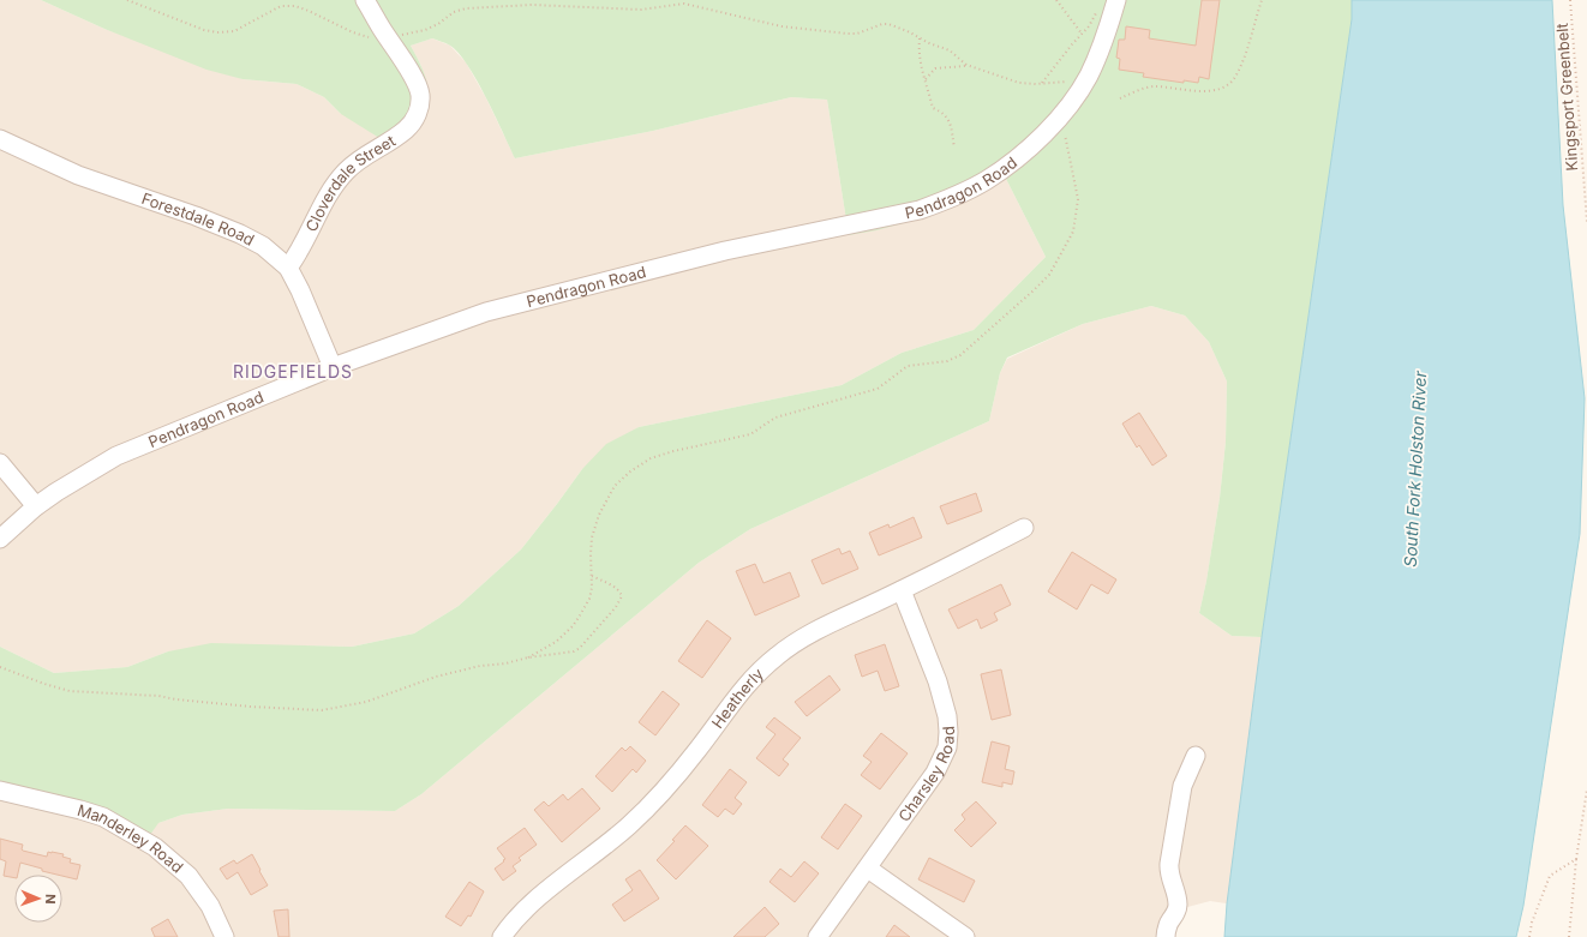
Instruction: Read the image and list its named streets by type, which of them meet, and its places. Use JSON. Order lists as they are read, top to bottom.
{
  "streets": {
    "street": [
      "Pendragon Road",
      "Cloverdale Street",
      "Forestdale Road",
      "Heatherly",
      "Charsley Road",
      "Manderley Road"
    ],
    "path": ["Kingsport Greenbelt"]
  },
  "crossings": [
    ["Pendragon Road", "Forestdale Road"],
    ["Cloverdale Street", "Forestdale Road"],
    ["Heatherly", "Charsley Road"]
  ],
  "districts": ["RIDGEFIELDS"],
  "water": ["South Fork Holston River"],
  "north": "right"
}
